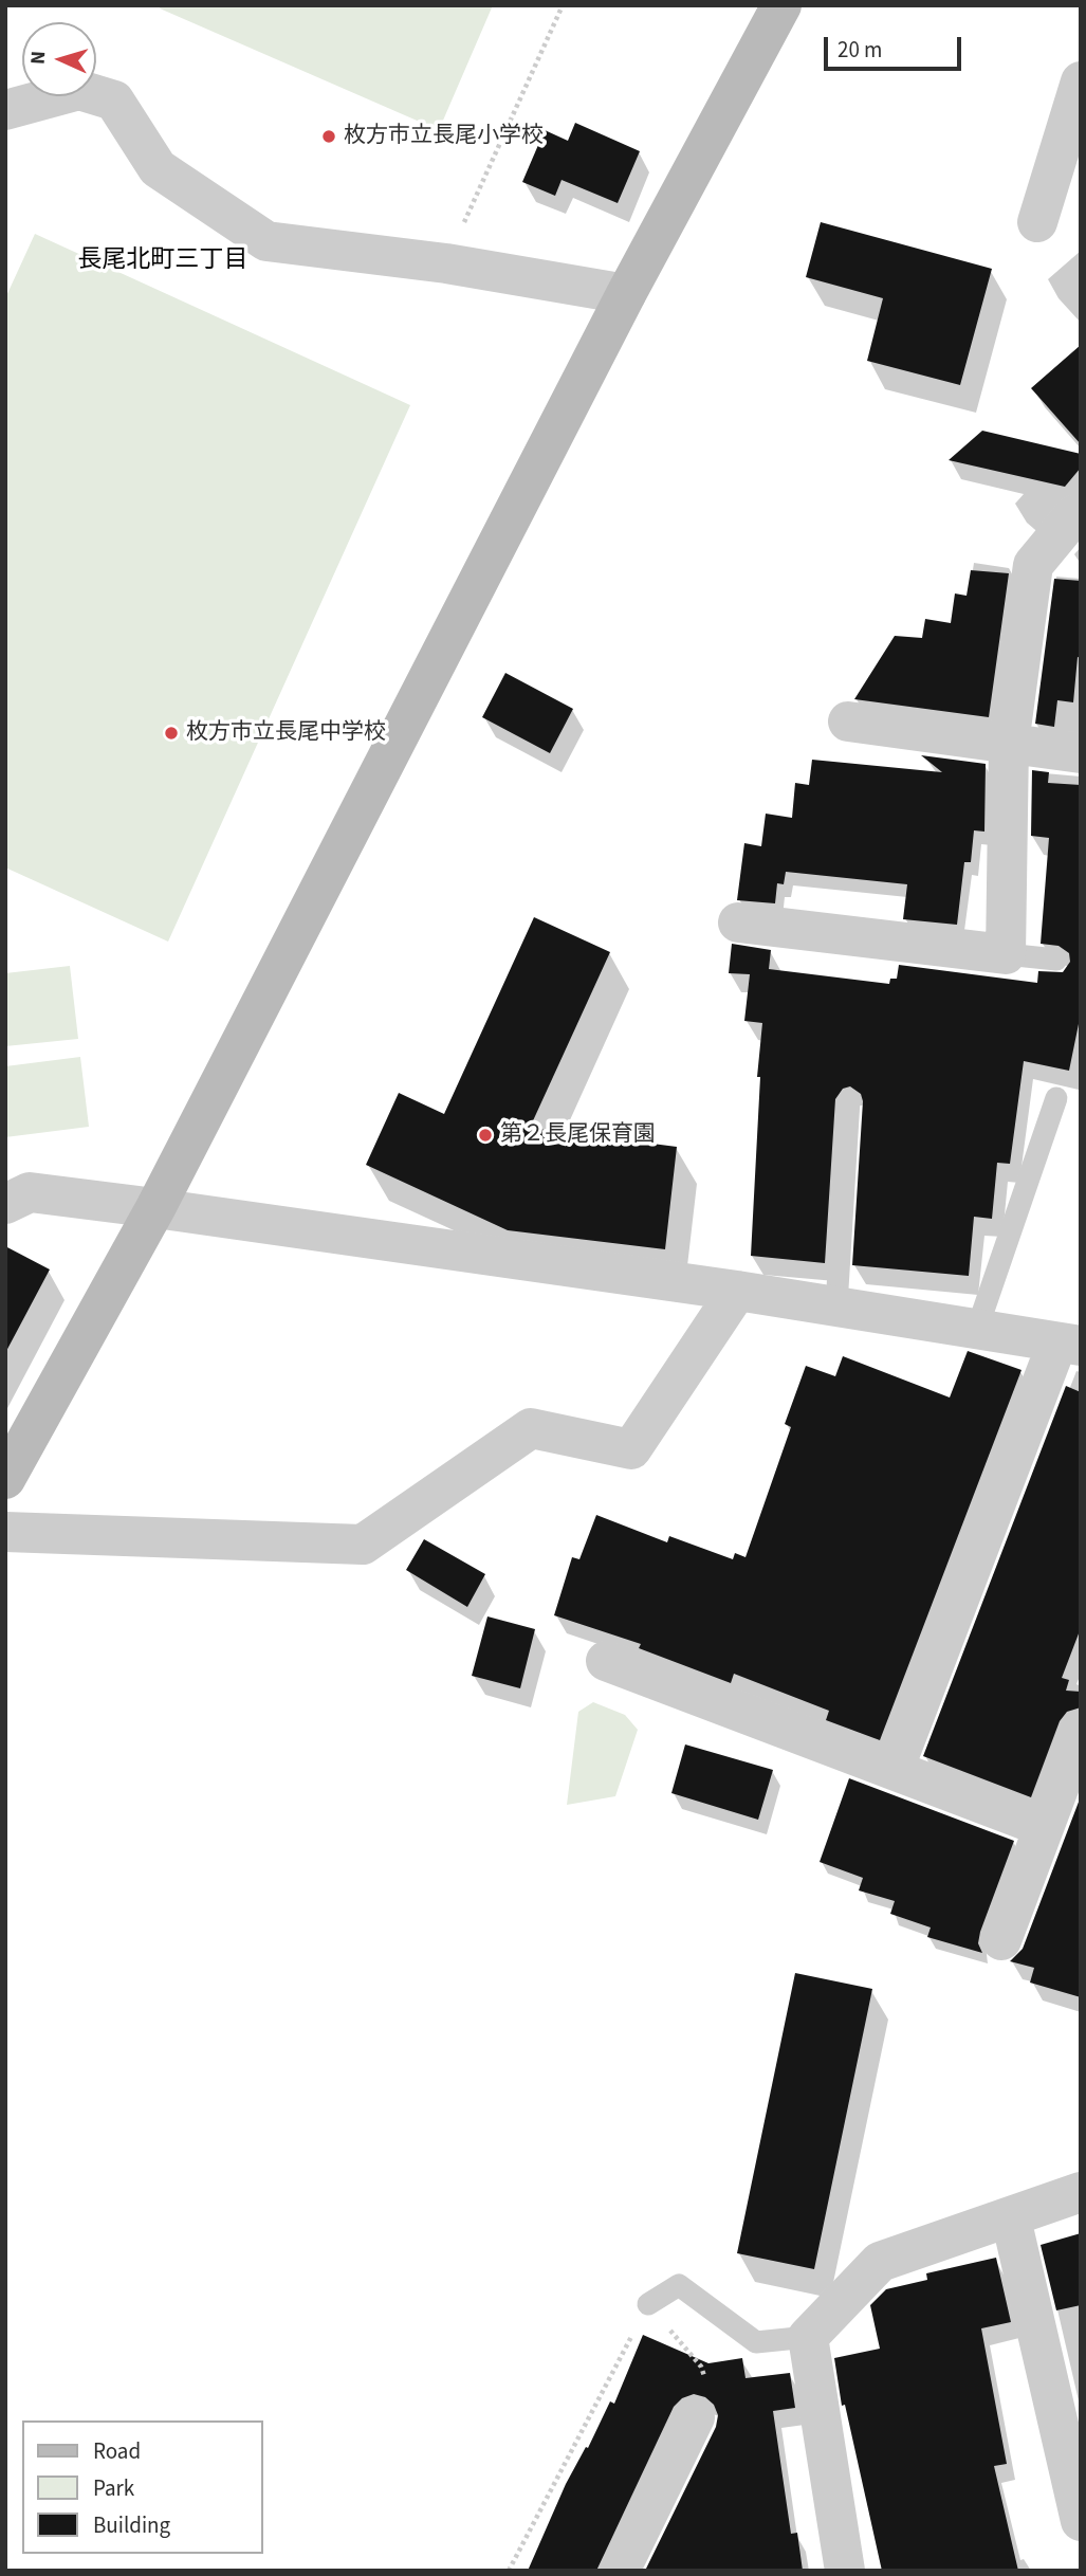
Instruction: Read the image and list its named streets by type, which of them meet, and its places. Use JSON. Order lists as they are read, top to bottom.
{
  "districts": ["長尾北町三丁目"],
  "places": ["枚方市立長尾小学校", "枚方市立長尾中学校", "第２長尾保育園"],
  "legend": ["Road", "Park", "Building"],
  "scale_bar": "20 m",
  "north": "left"
}
